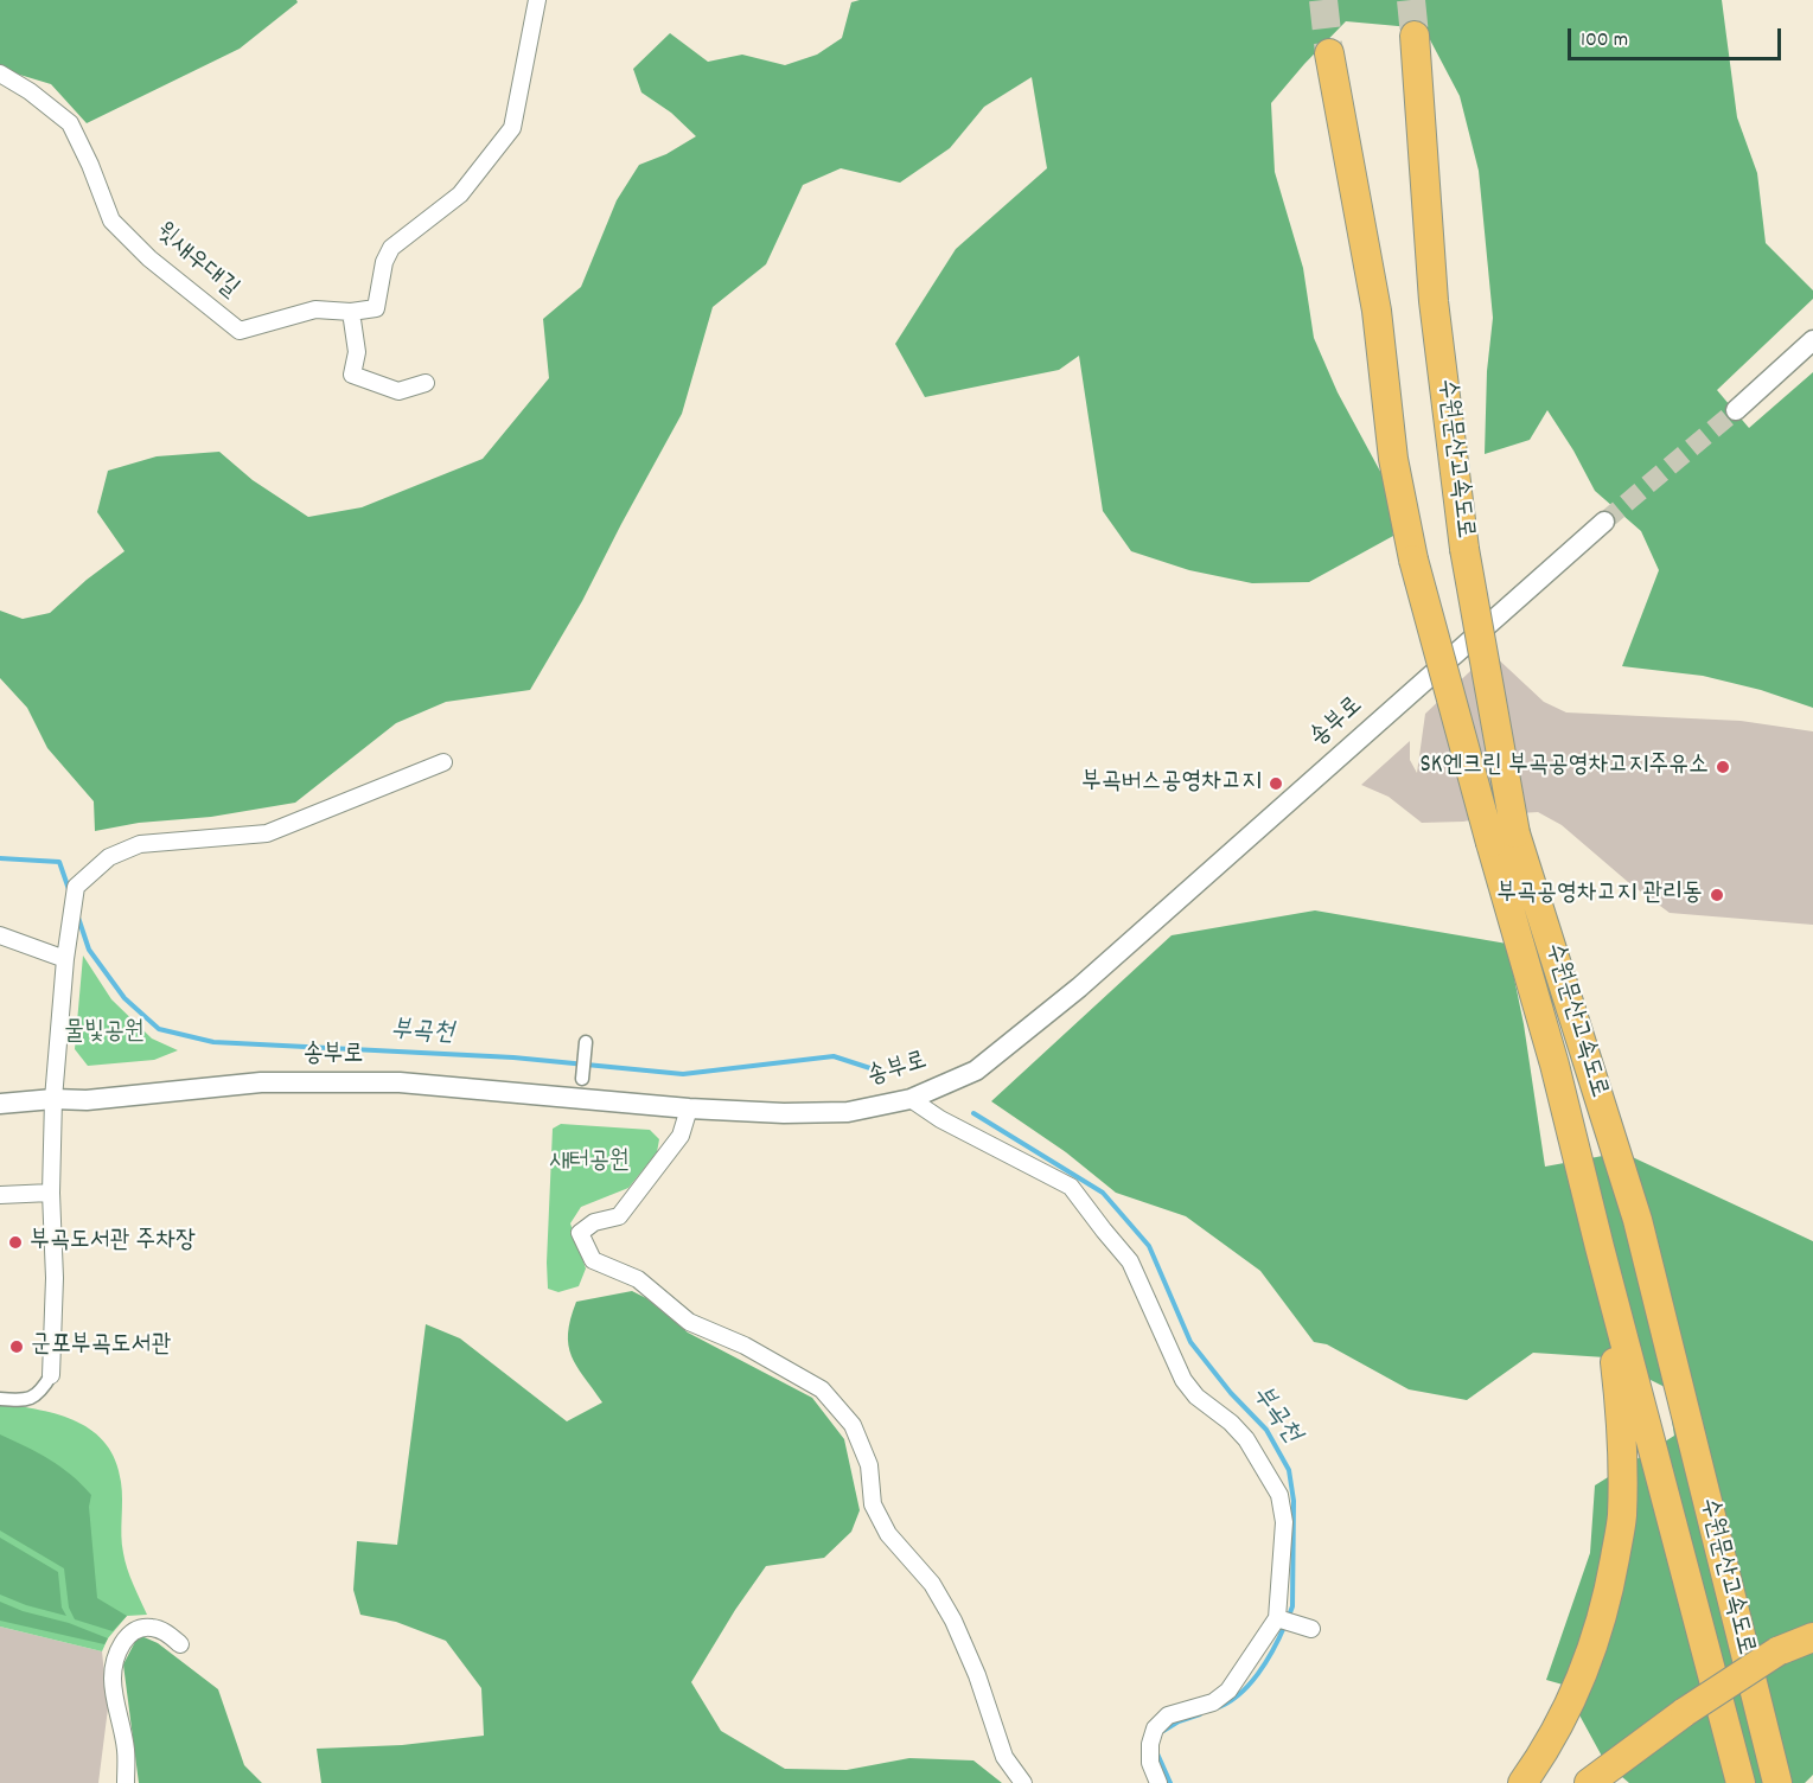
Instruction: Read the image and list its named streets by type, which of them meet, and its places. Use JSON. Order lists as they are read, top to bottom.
{
  "streets": {
    "highway": ["수원문산고속도로"],
    "street": ["윗새우대길", "송부로"]
  },
  "water": ["부곡천"],
  "parks": ["물빛공원", "새터공원"],
  "places": [
    "SK엔크린 부곡공영차고지주유소",
    "부곡버스공영차고지",
    "부곡공영차고지 관리동",
    "부곡도서관 주차장",
    "군포부곡도서관"
  ],
  "scale_bar": "100 m"
}
